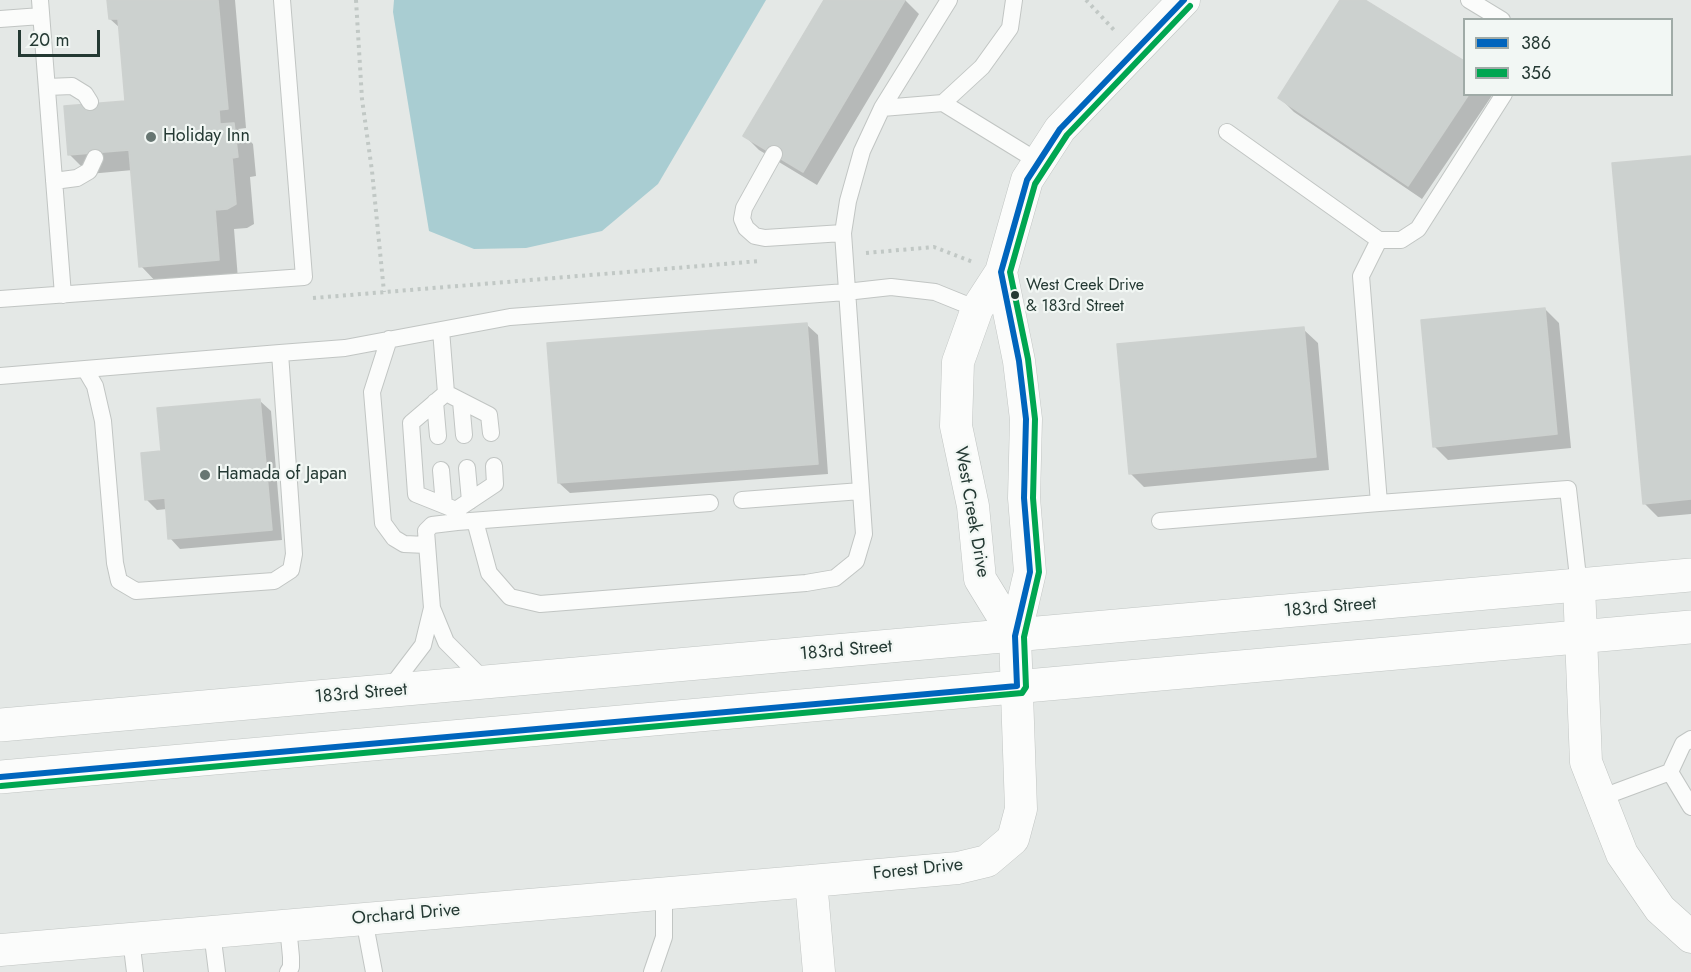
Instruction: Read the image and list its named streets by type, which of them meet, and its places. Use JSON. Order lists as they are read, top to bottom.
{
  "streets": {
    "street": [
      "West Creek Drive",
      "183rd Street",
      "Forest Drive",
      "Orchard Drive"
    ]
  },
  "crossings": [
    ["West Creek Drive", "183rd Street"],
    ["West Creek Drive", "Forest Drive"],
    ["183rd Street", "Forest Drive"],
    ["Forest Drive", "Orchard Drive"]
  ],
  "places": ["Holiday Inn", "West Creek Drive & 183rd Street", "Hamada of Japan"],
  "lines": ["transit line 386", "transit line 356"],
  "legend": ["386", "356"],
  "scale_bar": "20 m"
}
